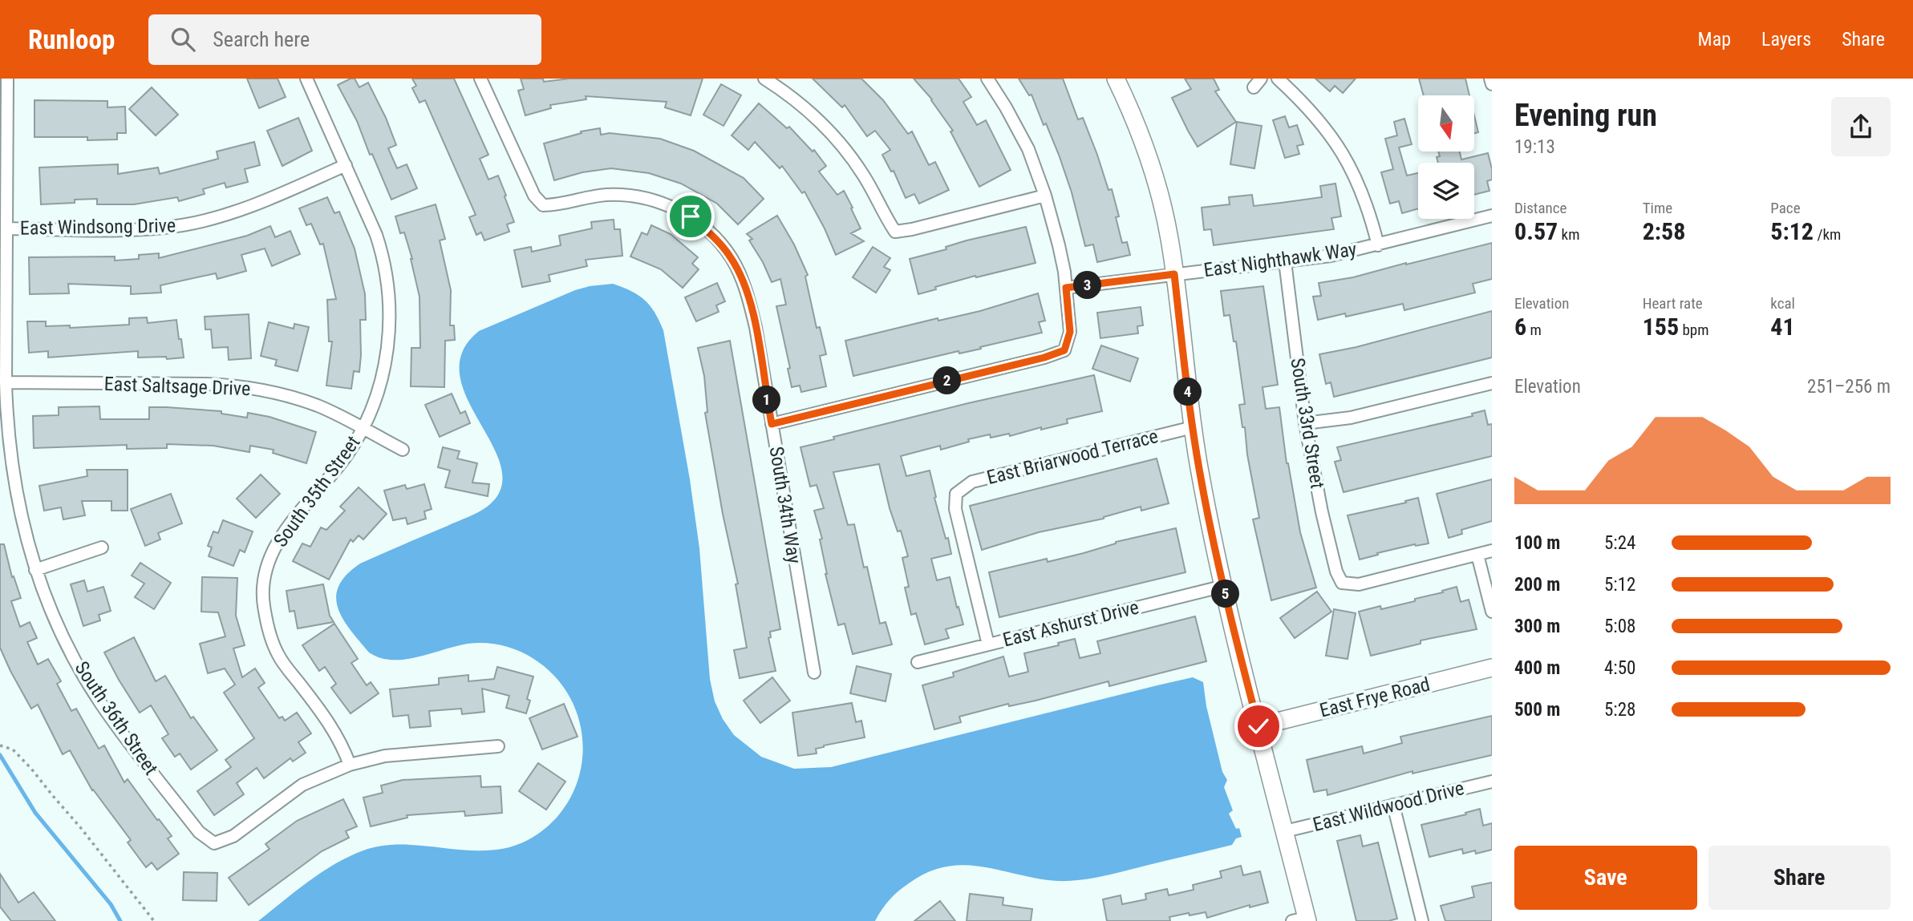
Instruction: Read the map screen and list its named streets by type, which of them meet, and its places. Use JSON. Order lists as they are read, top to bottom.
{
  "streets": {
    "street": [
      "East Windsong Drive",
      "East Nighthawk Way",
      "East Saltsage Drive",
      "South 33rd Street",
      "East Briarwood Terrace",
      "South 35th Street",
      "South 34th Way",
      "East Ashurst Drive",
      "East Frye Road",
      "South 36th Street",
      "East Wildwood Drive"
    ]
  },
  "crossings": [
    ["East Windsong Drive", "South 35th Street"],
    ["East Windsong Drive", "South 36th Street"],
    ["East Nighthawk Way", "South 33rd Street"],
    ["East Saltsage Drive", "South 35th Street"],
    ["East Saltsage Drive", "South 36th Street"],
    ["East Briarwood Terrace", "East Ashurst Drive"],
    ["South 35th Street", "South 36th Street"]
  ],
  "north": "bottom",
  "page": {
    "header": "Runloop",
    "search": "Search here",
    "nav": ["Map", "Layers", "Share"],
    "heading": ["Evening run", "19:13"],
    "stats": [
      ["Distance", "0.57 km"],
      ["Time", "2:58"],
      ["Pace", "5:12 /km"],
      ["Elevation", "6 m"],
      ["Heart rate", "155 bpm"],
      ["kcal", "41"]
    ],
    "pins": [
      "3",
      "2",
      "4",
      "1",
      "5"
    ],
    "chart": ["Elevation", "251–256 m"],
    "list": [
      {
        "name": "100 m",
        "note": "5:24"
      },
      {
        "name": "200 m",
        "note": "5:12"
      },
      {
        "name": "300 m",
        "note": "5:08"
      },
      {
        "name": "400 m",
        "note": "4:50"
      },
      {
        "name": "500 m",
        "note": "5:28"
      }
    ],
    "buttons": ["Save", "Share"]
  }
}
